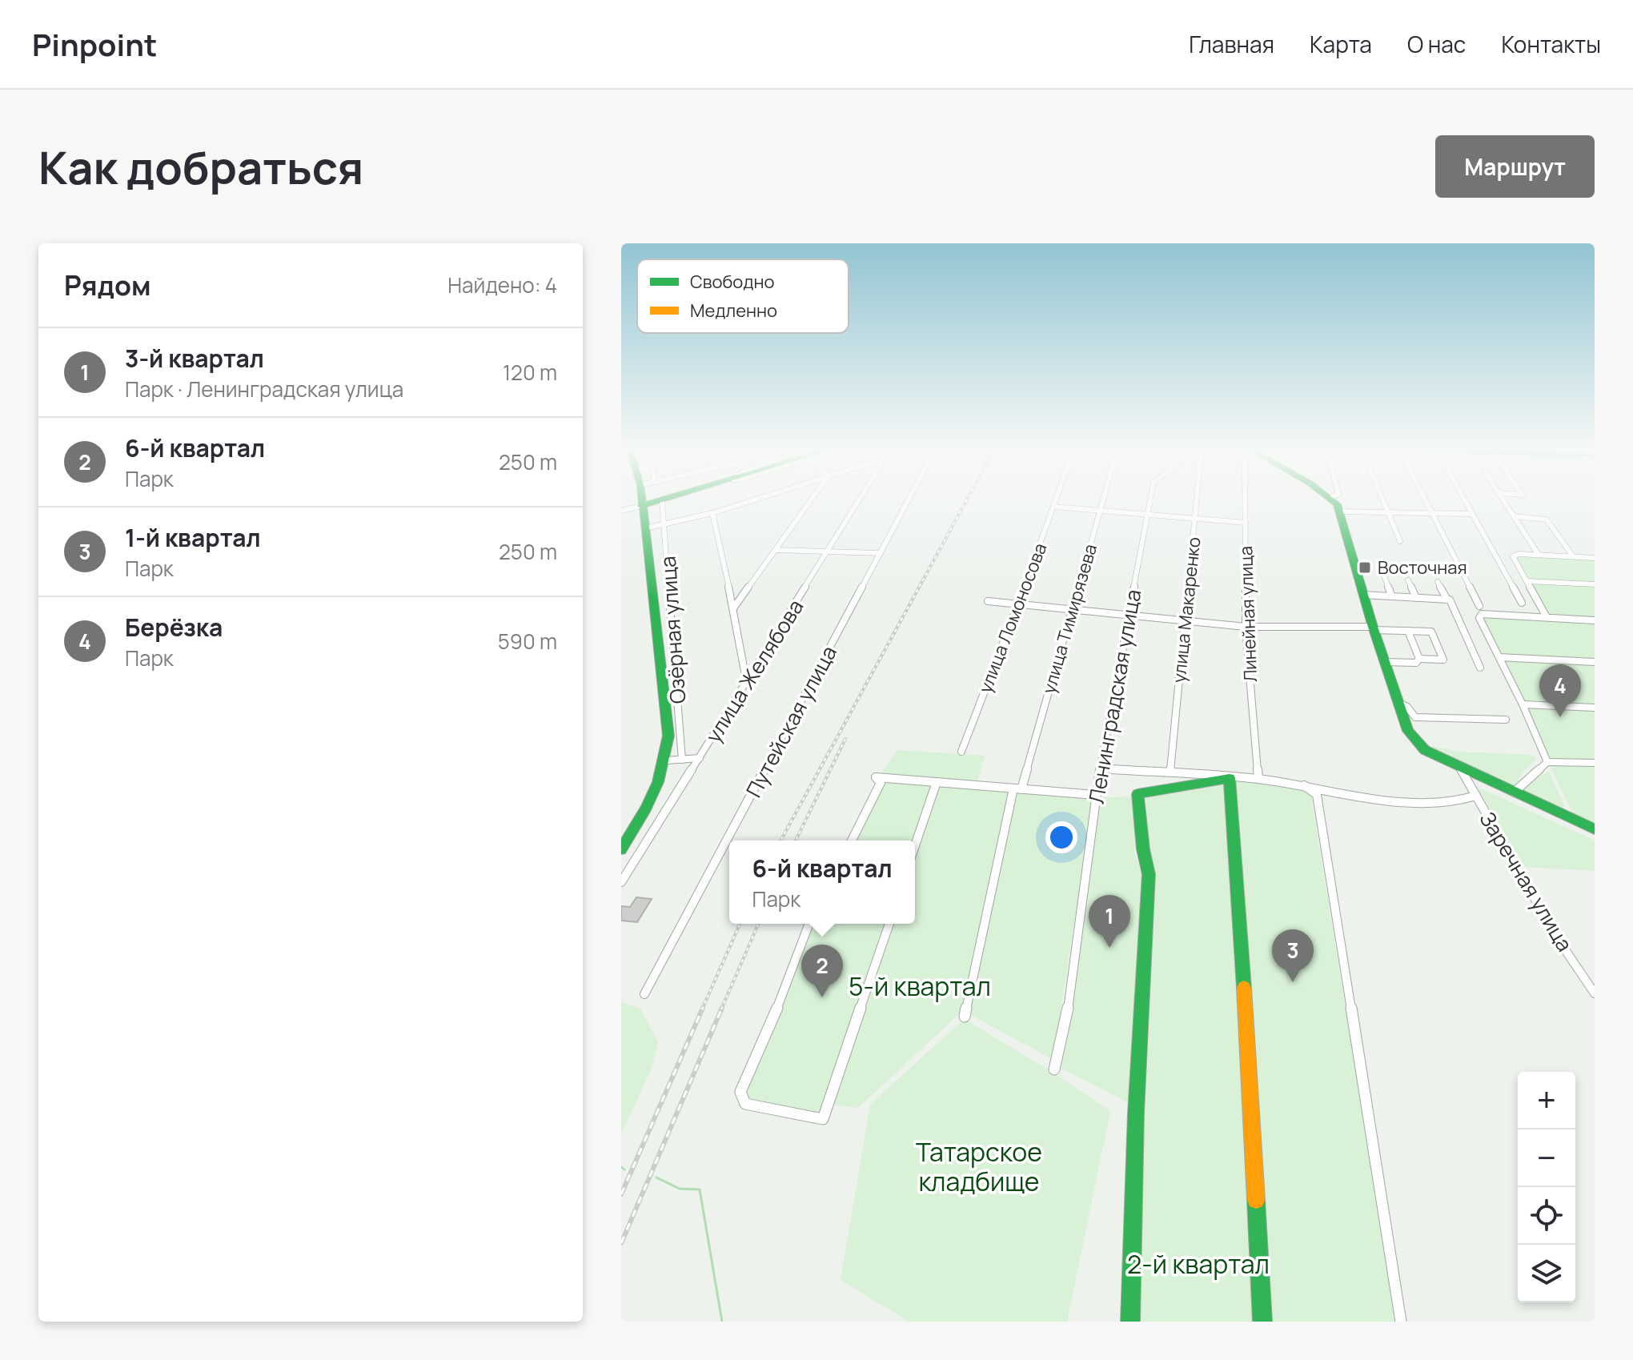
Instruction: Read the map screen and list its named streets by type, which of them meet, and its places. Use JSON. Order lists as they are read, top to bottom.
{
  "streets": {
    "street": [
      "улица Макаренко",
      "Линейная улица",
      "улица Ломоносова",
      "улица Тимирязева",
      "Озёрная улица",
      "улица Желябова",
      "Ленинградская улица",
      "Путейская улица",
      "Заречная улица"
    ]
  },
  "parks": ["5-й квартал", "Татарское кладбище", "2-й квартал"],
  "places": {
    "transit": ["Восточная"]
  },
  "legend": ["Свободно", "Медленно"],
  "page": {
    "header": "Pinpoint",
    "nav": [
      "Главная",
      "Карта",
      "О нас",
      "Контакты"
    ],
    "buttons": "Маршрут",
    "title": "Как добраться",
    "heading": ["Рядом", "Найдено: 4"],
    "list": [
      {
        "mark": "1",
        "name": "3-й квартал",
        "note": "Парк · Ленинградская улица",
        "value": "120 m"
      },
      {
        "mark": "2",
        "name": "6-й квартал",
        "note": "Парк",
        "value": "250 m"
      },
      {
        "mark": "3",
        "name": "1-й квартал",
        "note": "Парк",
        "value": "250 m"
      },
      {
        "mark": "4",
        "name": "Берёзка",
        "note": "Парк",
        "value": "590 m"
      }
    ],
    "pins": [
      "4",
      "1",
      "3",
      "2"
    ],
    "popup": ["6-й квартал", "Парк"],
    "map_buttons": ["+", "−"]
  }
}
